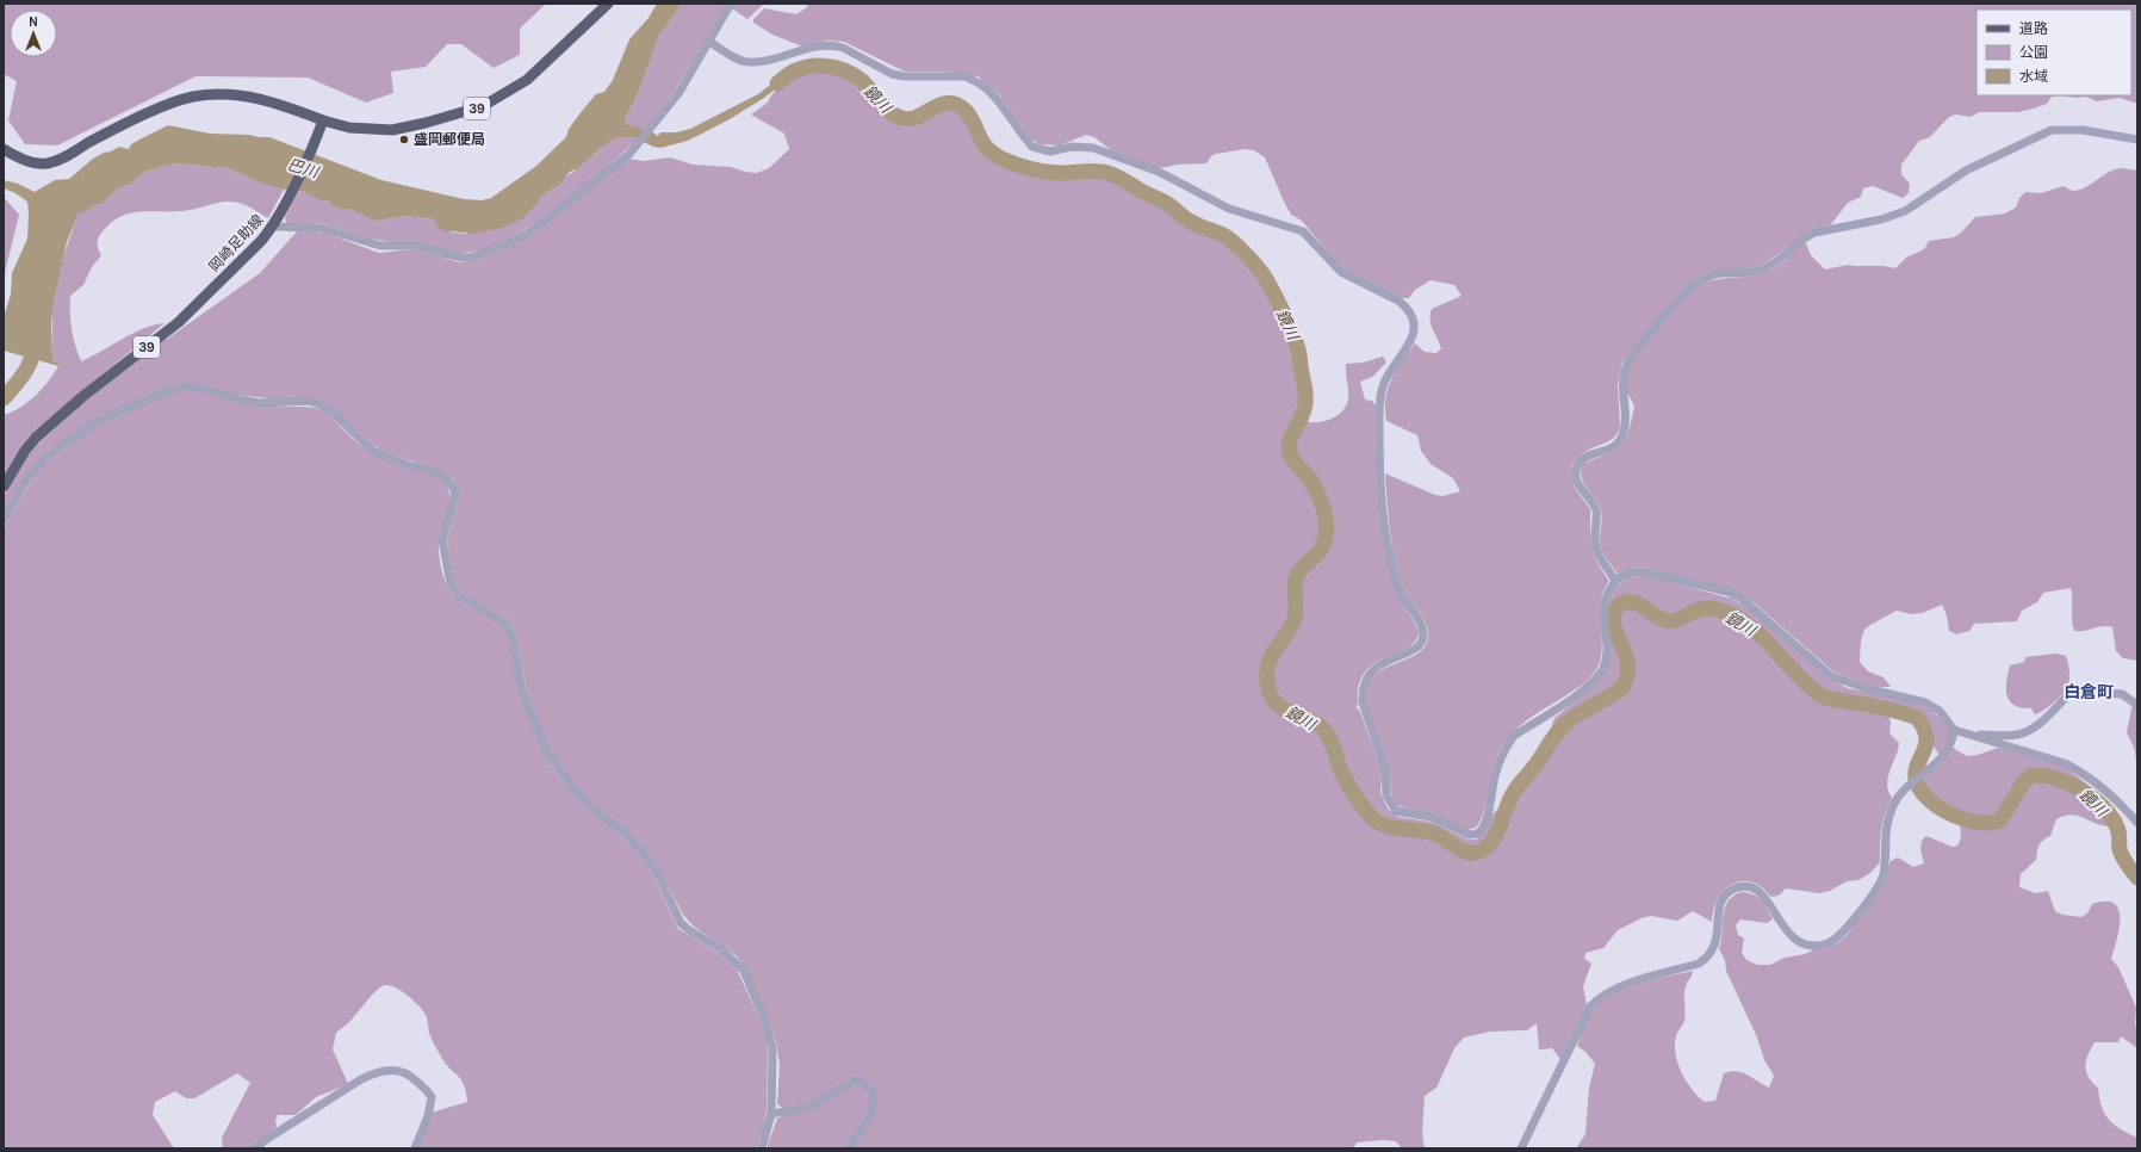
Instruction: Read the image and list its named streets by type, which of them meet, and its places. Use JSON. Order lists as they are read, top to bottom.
{
  "streets": {
    "main road": ["39", "岡崎足助線"]
  },
  "crossings": [
    ["39", "岡崎足助線"]
  ],
  "districts": ["白倉町"],
  "water": ["鏡川", "巴川"],
  "places": ["盛岡郵便局"],
  "legend": ["道路", "公園", "水域"],
  "north": "top"
}
